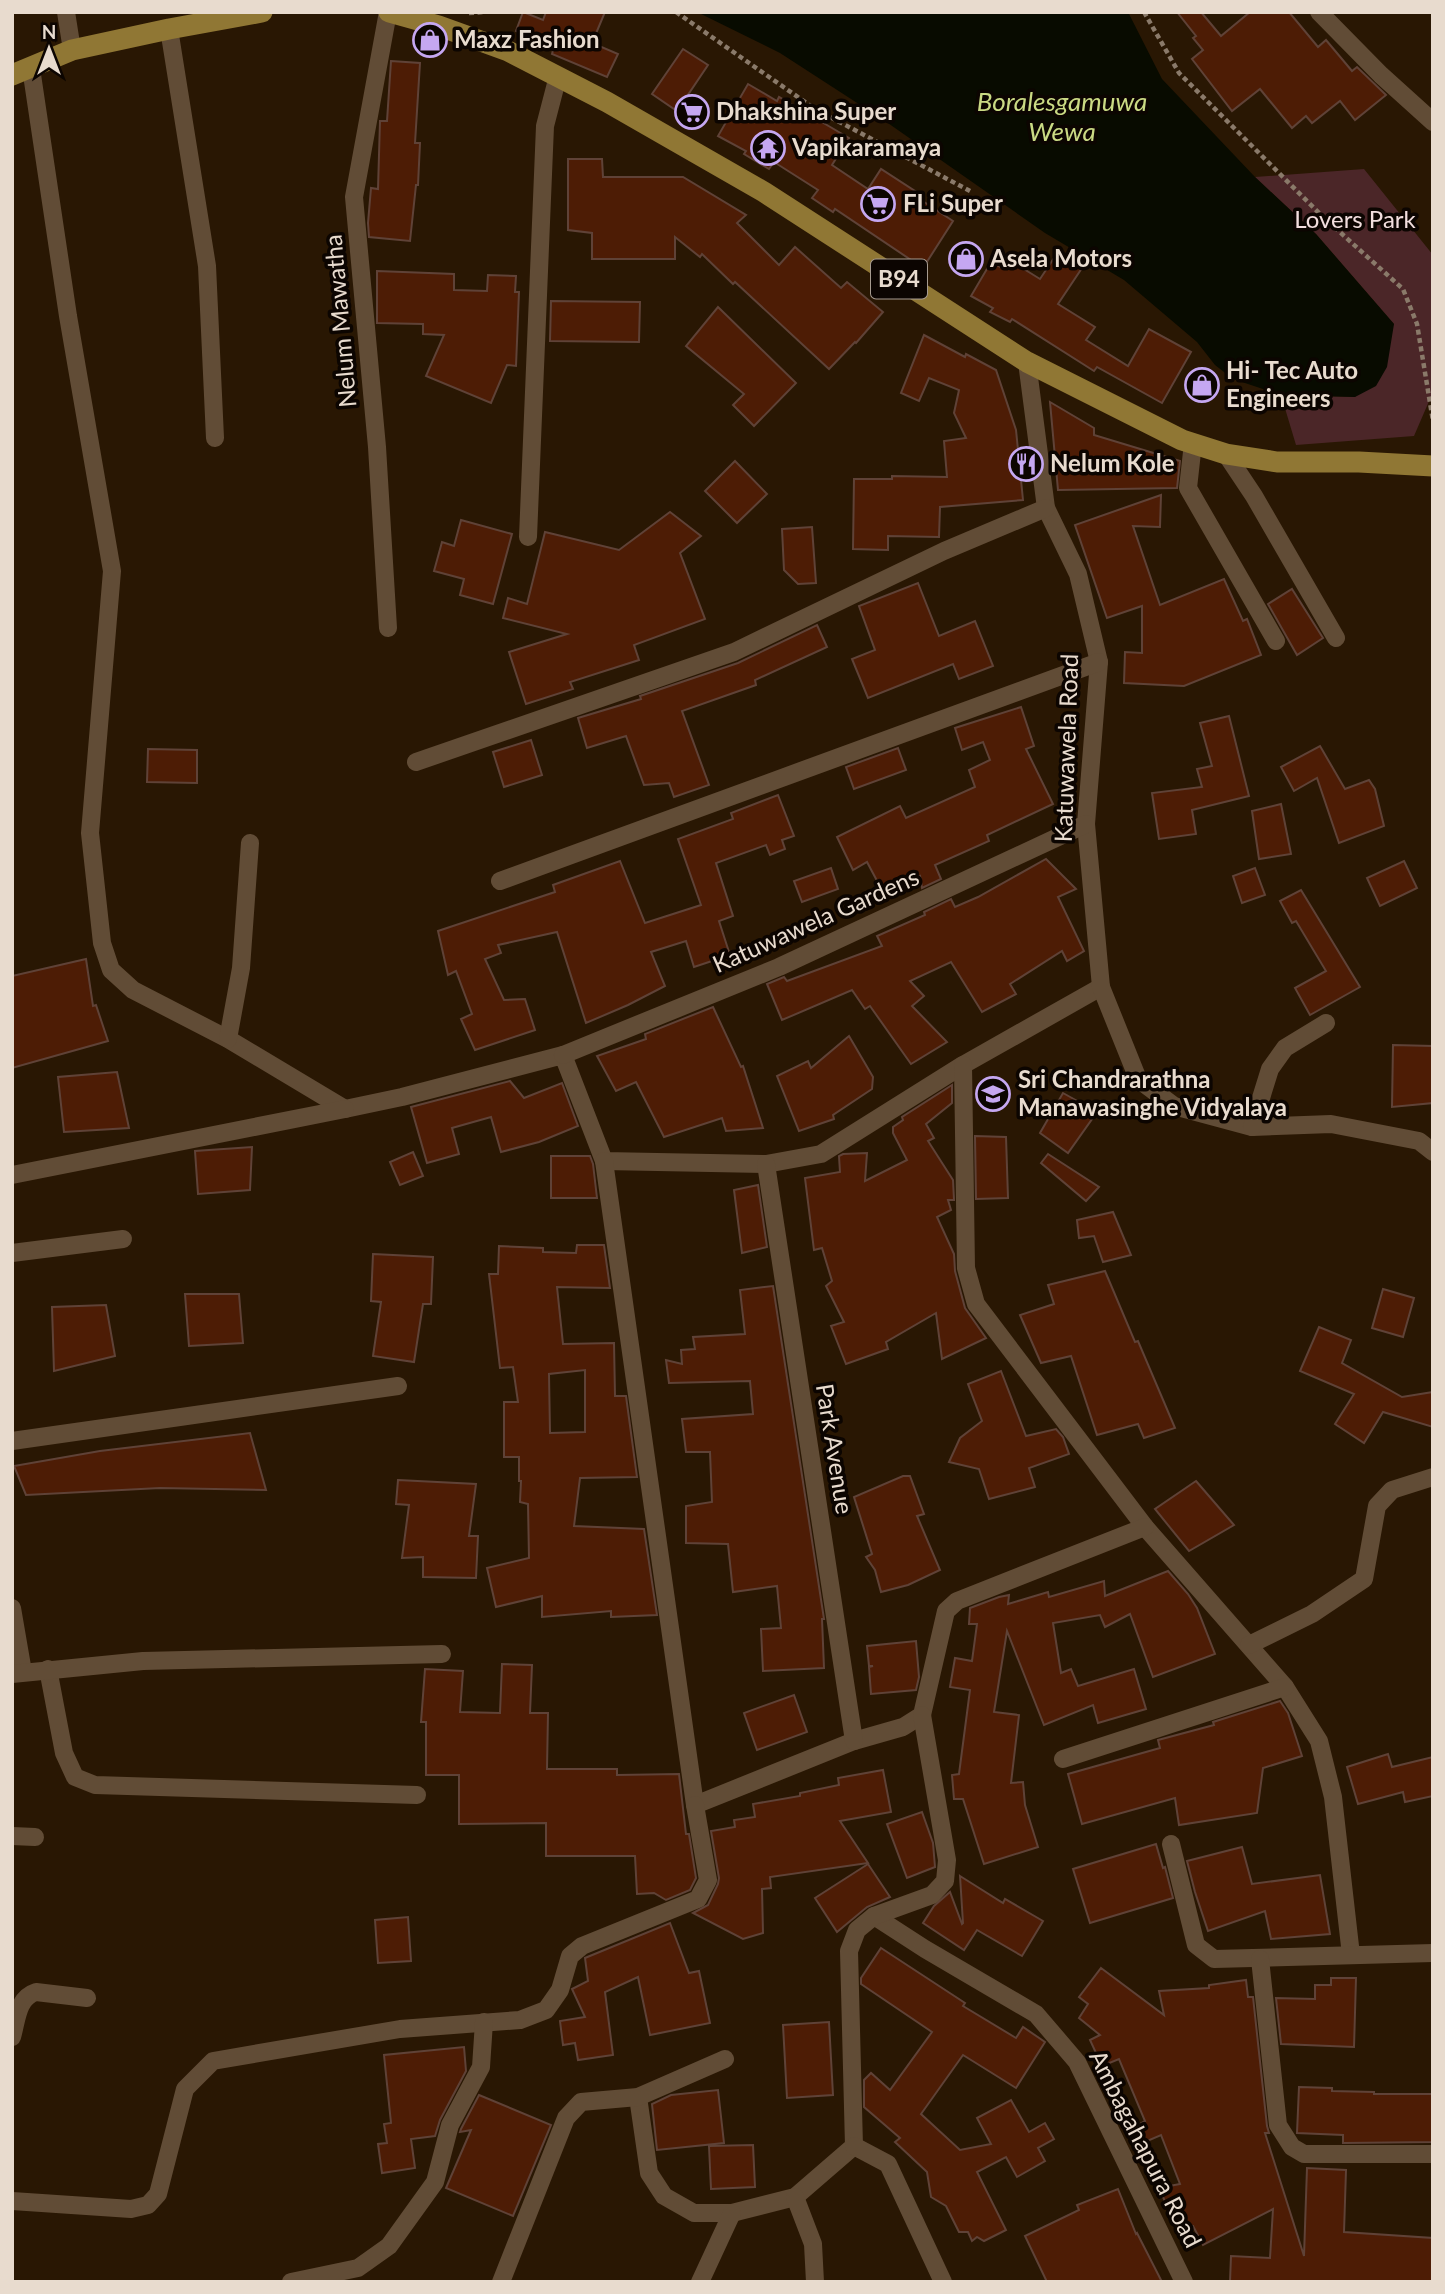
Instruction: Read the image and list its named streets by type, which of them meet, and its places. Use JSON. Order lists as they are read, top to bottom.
{
  "streets": {
    "main road": ["B94"],
    "street": [
      "Nelum Mawatha",
      "Katuwawela Road",
      "Katuwawela Gardens",
      "Park Avenue",
      "Ambagahapura Road"
    ]
  },
  "crossings": [
    ["B94", "Nelum Mawatha"],
    ["B94", "Katuwawela Road"],
    ["Katuwawela Road", "Katuwawela Gardens"]
  ],
  "water": ["Boralesgamuwa Wewa"],
  "parks": ["Lovers Park"],
  "places": {
    "shop": ["Maxz Fashion", "Asela Motors", "Hi- Tec Auto Engineers"],
    "supermarket": ["Dhakshina Super", "FLi Super"],
    "temple": ["Vapikaramaya"],
    "restaurant": ["Nelum Kole"],
    "school or university": ["Sri Chandrarathna Manawasinghe Vidyalaya"]
  },
  "north": "top"
}
